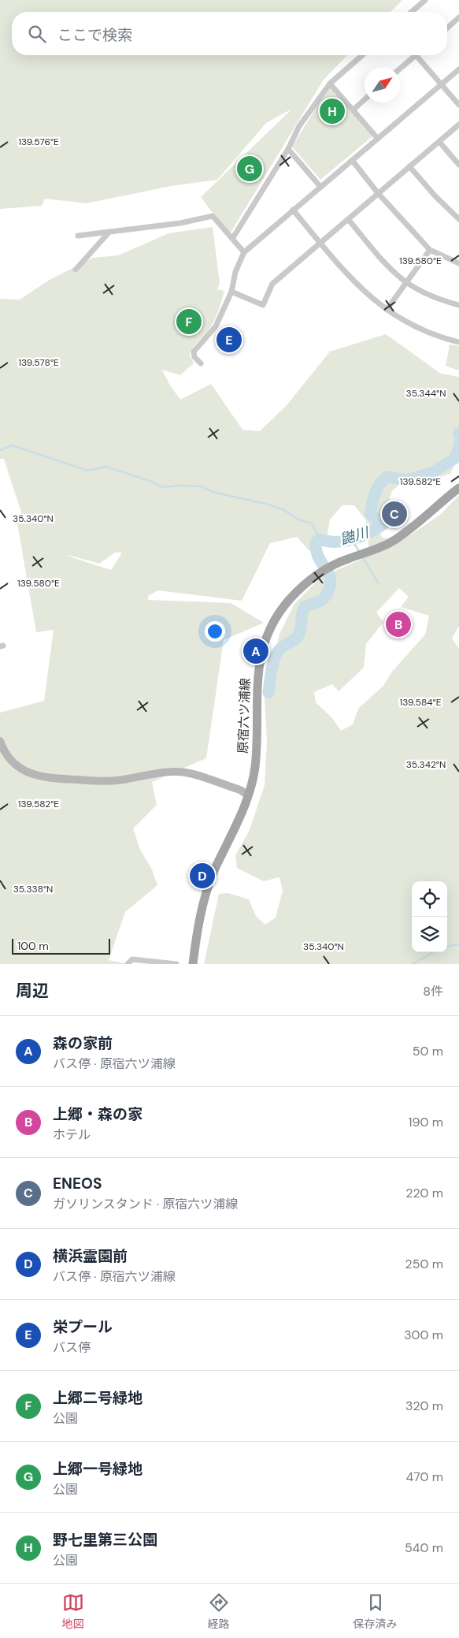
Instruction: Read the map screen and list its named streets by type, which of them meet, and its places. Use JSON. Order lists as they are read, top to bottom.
{
  "streets": {
    "main road": ["原宿六ツ浦線"]
  },
  "water": ["鼬川"],
  "scale_bar": "100 m",
  "north": "top right",
  "page": {
    "search": "ここで検索",
    "pins": [
      "H",
      "G",
      "F",
      "E",
      "C",
      "B",
      "A",
      "D"
    ],
    "scale": "100 m",
    "heading": ["周辺", "8件"],
    "list": [
      {
        "mark": "A",
        "name": "森の家前",
        "note": "バス停 · 原宿六ツ浦線",
        "value": "50 m"
      },
      {
        "mark": "B",
        "name": "上郷・森の家",
        "note": "ホテル",
        "value": "190 m"
      },
      {
        "mark": "C",
        "name": "ENEOS",
        "note": "ガソリンスタンド · 原宿六ツ浦線",
        "value": "220 m"
      },
      {
        "mark": "D",
        "name": "横浜霊園前",
        "note": "バス停 · 原宿六ツ浦線",
        "value": "250 m"
      },
      {
        "mark": "E",
        "name": "栄プール",
        "note": "バス停",
        "value": "300 m"
      },
      {
        "mark": "F",
        "name": "上郷二号緑地",
        "note": "公園",
        "value": "320 m"
      },
      {
        "mark": "G",
        "name": "上郷一号緑地",
        "note": "公園",
        "value": "470 m"
      },
      {
        "mark": "H",
        "name": "野七里第三公園",
        "note": "公園",
        "value": "540 m"
      }
    ],
    "nav": ["地図", "経路", "保存済み"]
  },
  "coordinates": [
    "139.576°E",
    "139.580°E",
    "139.578°E",
    "35.344°N",
    "139.582°E",
    "35.340°N",
    "139.584°E",
    "35.342°N",
    "35.338°N"
  ]
}
